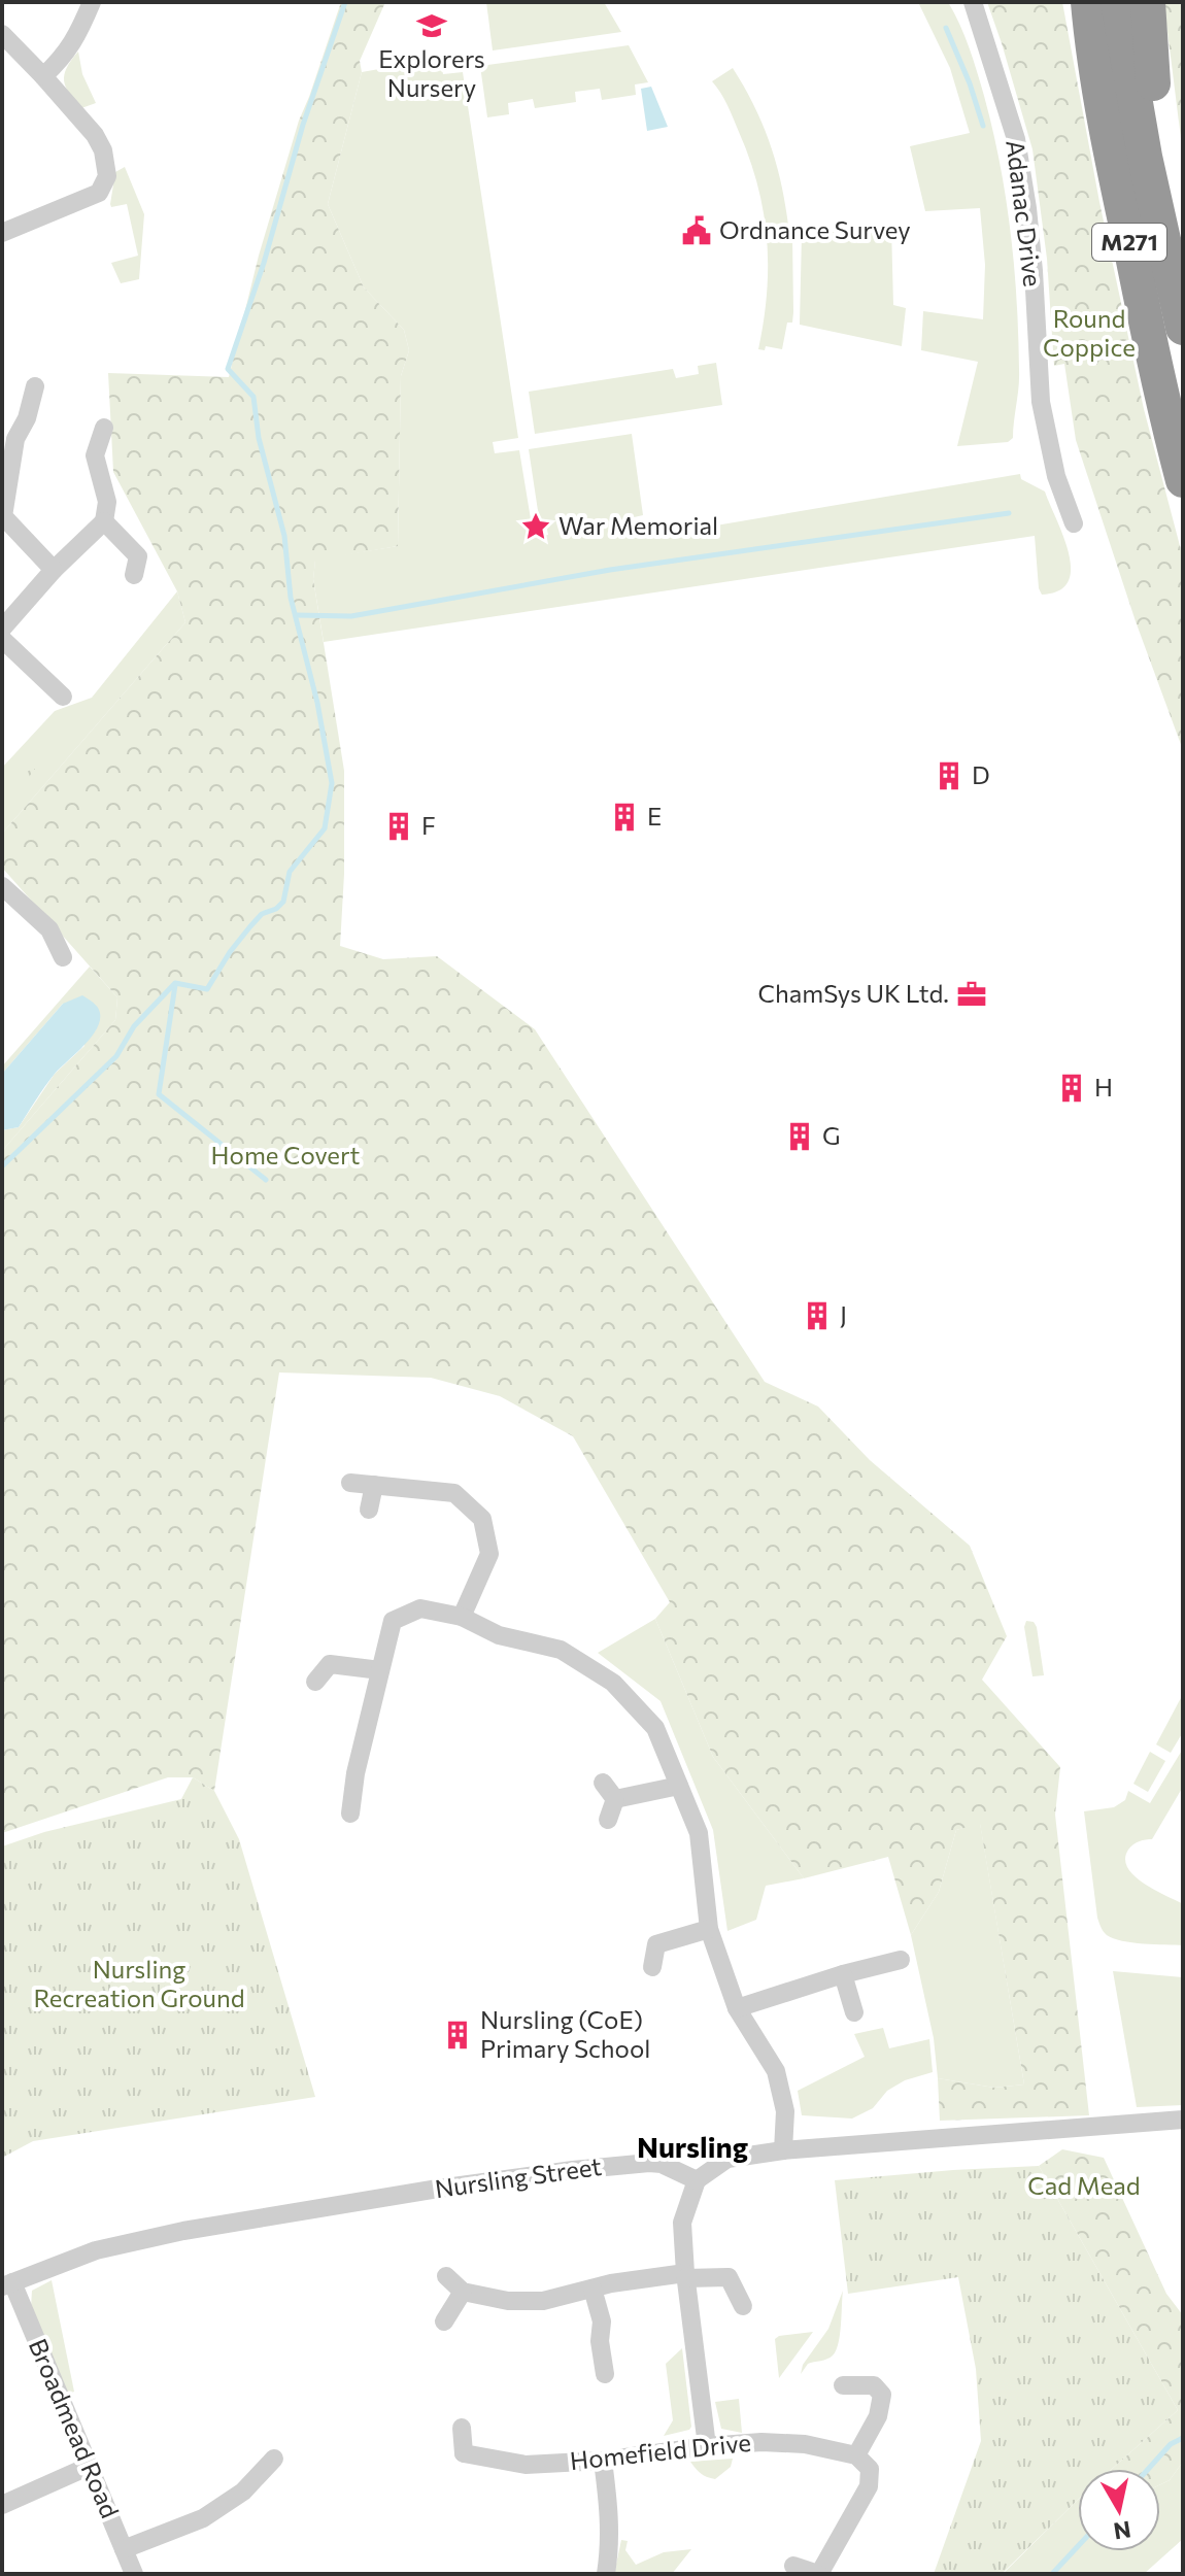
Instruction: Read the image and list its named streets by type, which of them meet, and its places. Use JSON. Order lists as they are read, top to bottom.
{
  "streets": {
    "highway": ["M271"],
    "street": [
      "Adanac Drive",
      "Nursling Street",
      "Broadmead Road",
      "Homefield Drive"
    ]
  },
  "crossings": [
    ["Nursling Street", "Broadmead Road"]
  ],
  "districts": ["Nursling"],
  "parks": [
    "Round Coppice",
    "Home Covert",
    "Nursling Recreation Ground",
    "Cad Mead"
  ],
  "places": {
    "school or university": ["Explorers Nursery"],
    "public building": ["Ordnance Survey"],
    "place": ["War Memorial"],
    "building": [
      "D",
      "E",
      "F",
      "H",
      "G",
      "J",
      "Nursling (CoE) Primary School"
    ],
    "office": ["ChamSys UK Ltd."]
  },
  "north": "bottom"
}
